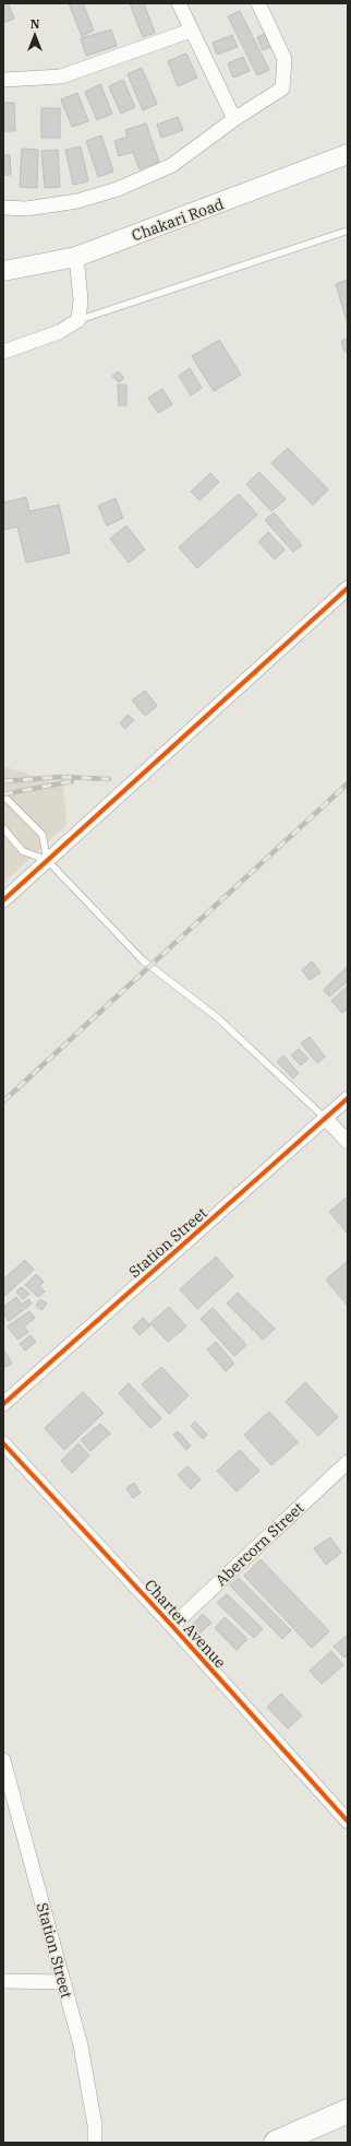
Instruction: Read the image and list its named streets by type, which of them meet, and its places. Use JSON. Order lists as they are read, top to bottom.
{
  "streets": {
    "main road": ["Chakari Road"],
    "street": ["Station Street", "Abercorn Street", "Charter Avenue"]
  },
  "crossings": [
    ["Abercorn Street", "Charter Avenue"]
  ],
  "north": "top"
}
